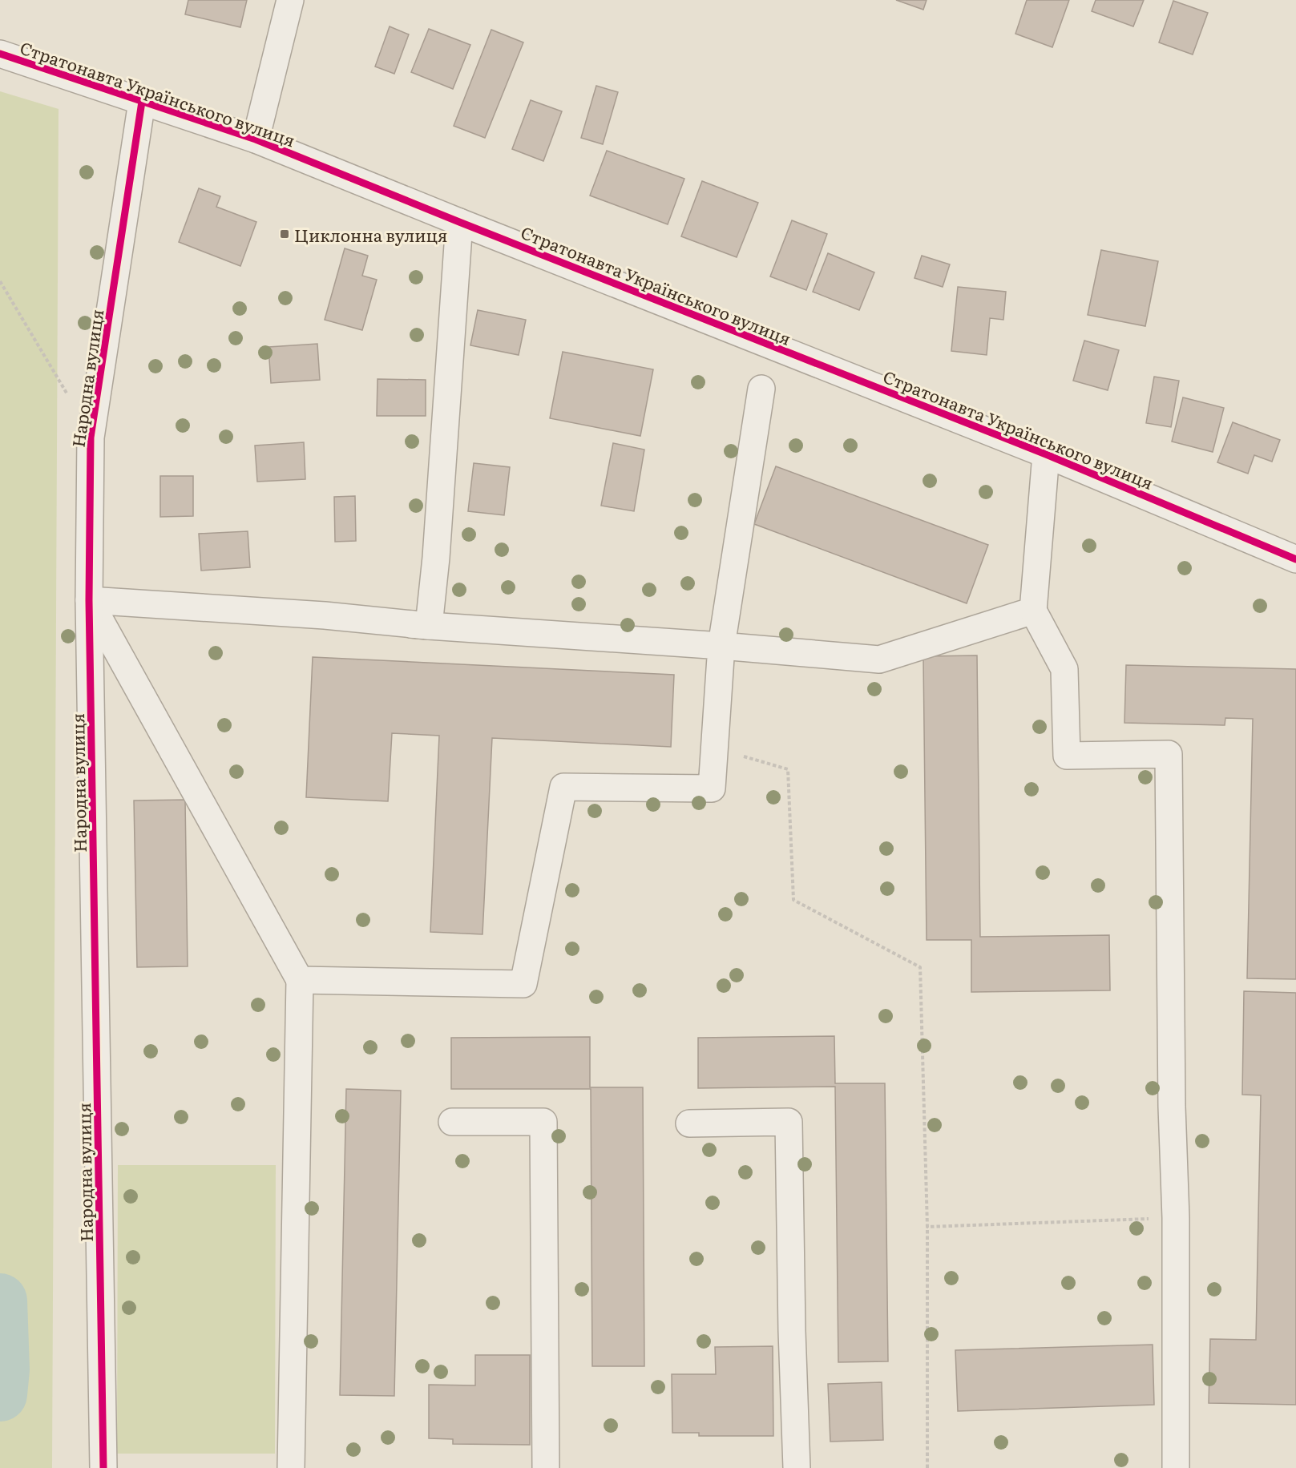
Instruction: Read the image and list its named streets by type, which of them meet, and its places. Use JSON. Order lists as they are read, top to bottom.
{
  "streets": {
    "street": ["Стратонавта Українського вулиця", "Народна вулиця"]
  },
  "crossings": [
    ["Стратонавта Українського вулиця", "Народна вулиця"]
  ],
  "places": {
    "transit": ["Циклонна вулиця"]
  }
}
